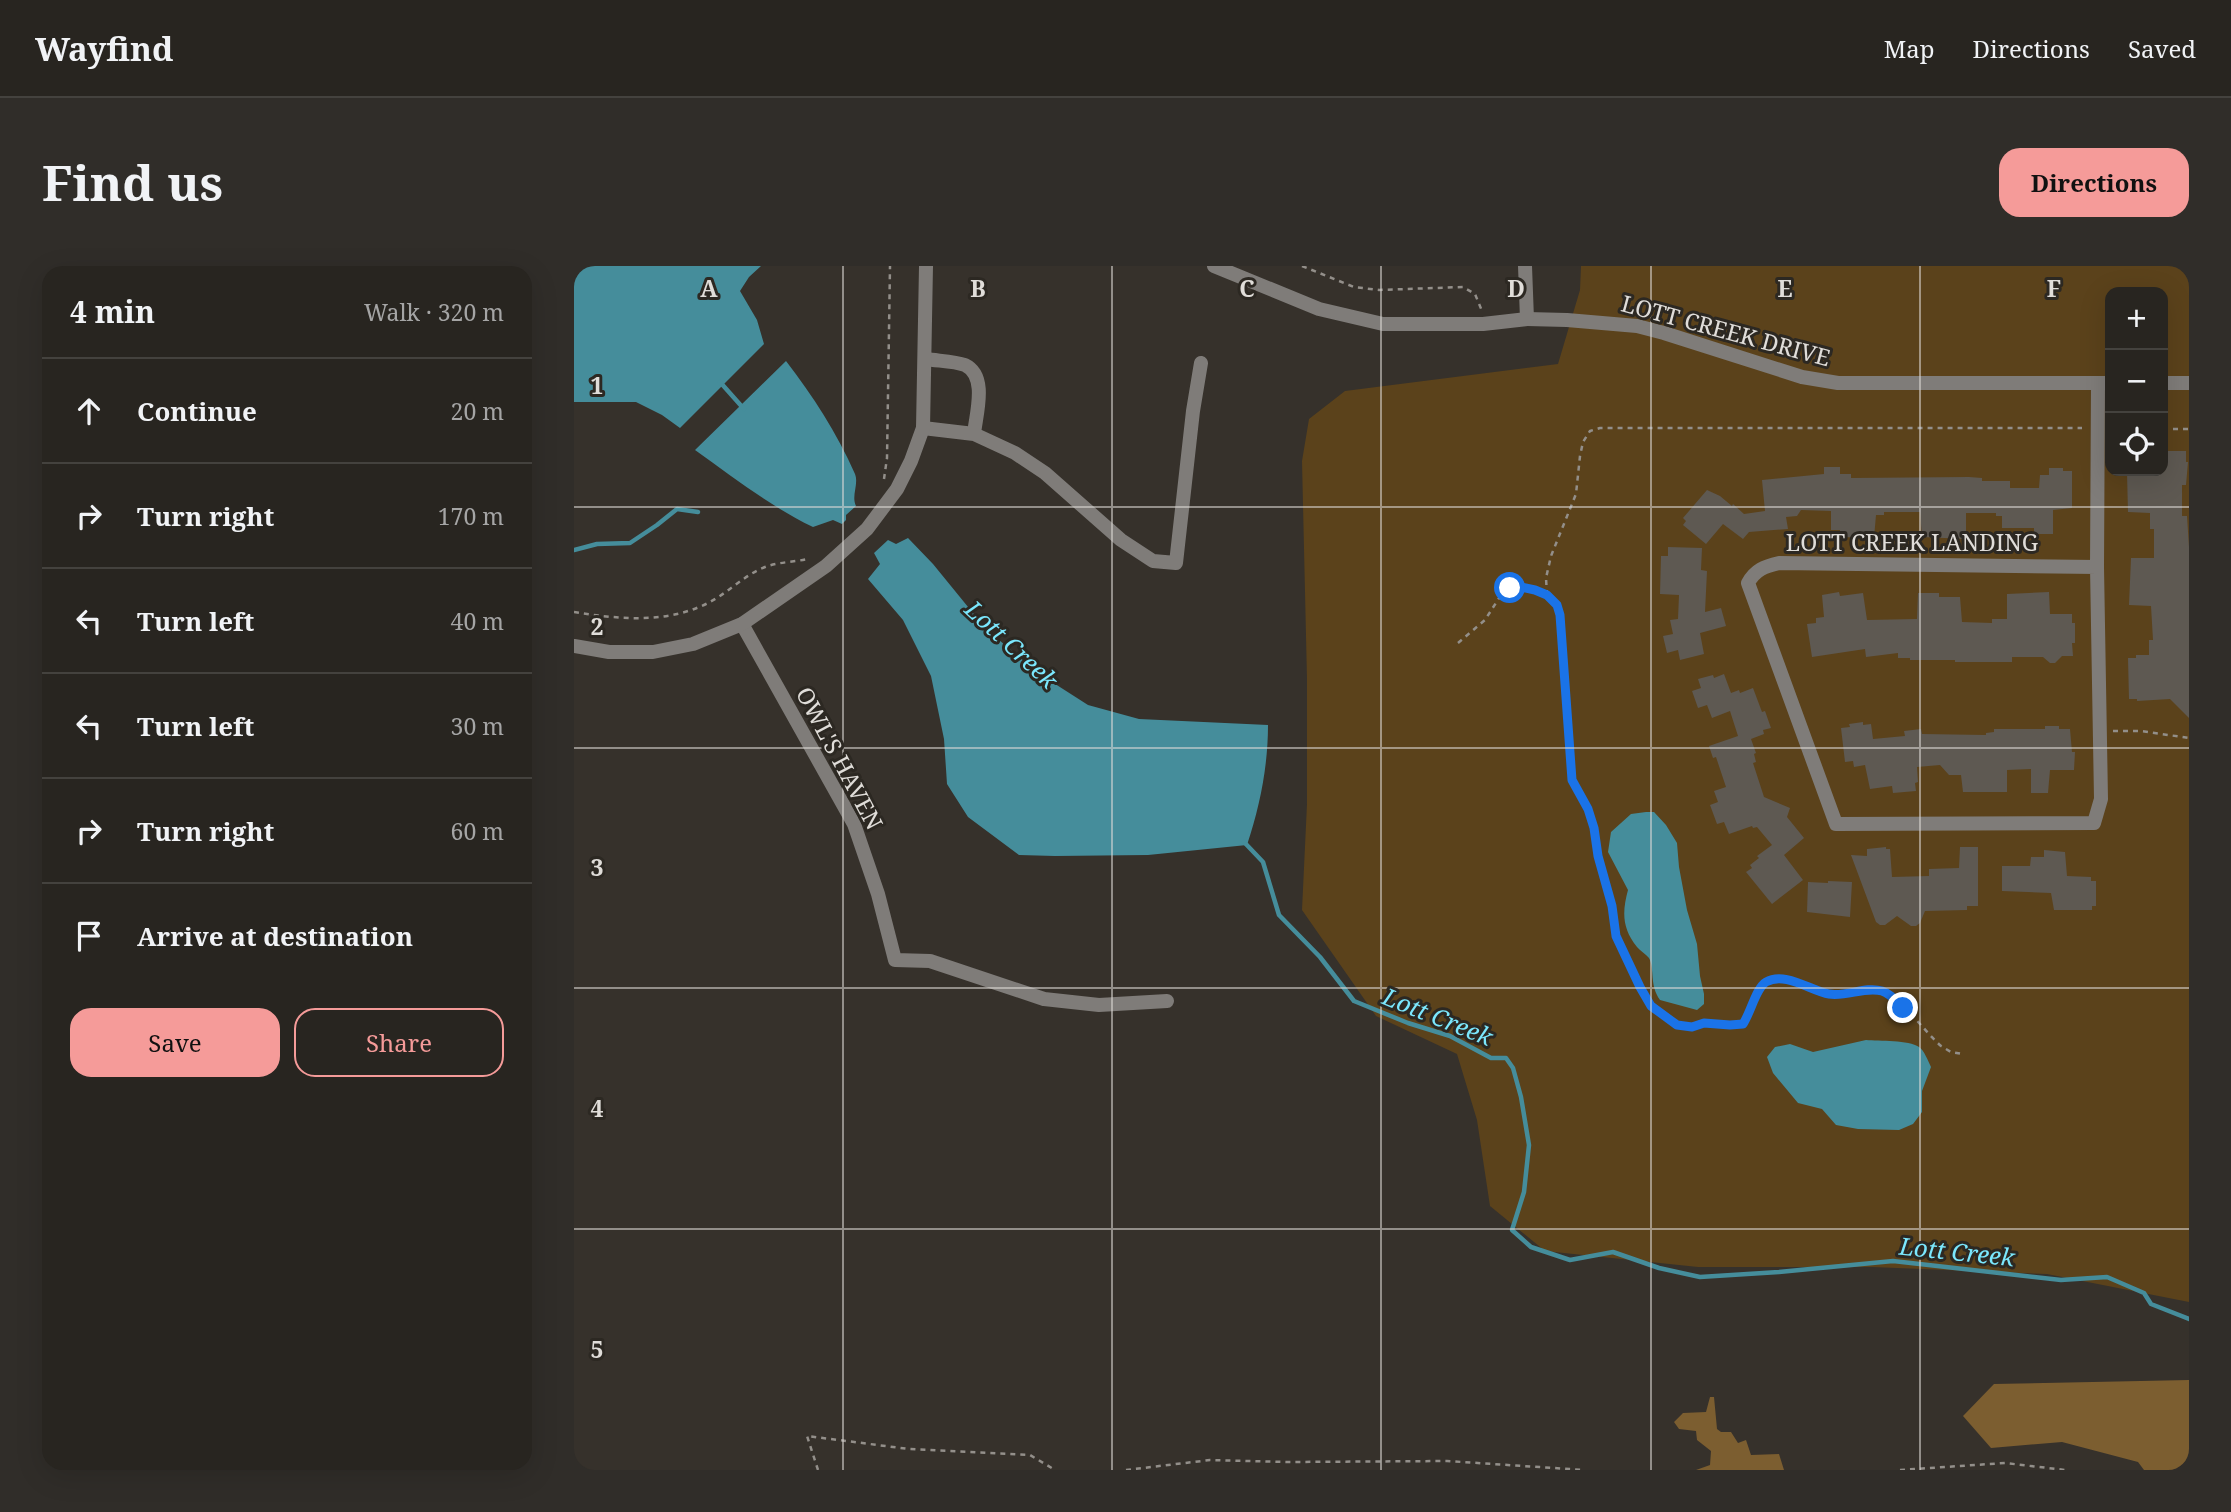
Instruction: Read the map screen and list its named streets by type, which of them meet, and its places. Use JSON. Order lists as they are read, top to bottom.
{
  "streets": {
    "street": ["LOTT CREEK DRIVE", "LOTT CREEK LANDING", "OWL'S HAVEN"]
  },
  "crossings": [
    ["LOTT CREEK DRIVE", "LOTT CREEK LANDING"]
  ],
  "water": ["Lott Creek"],
  "page": {
    "header": "Wayfind",
    "nav": ["Map", "Directions", "Saved"],
    "buttons": [
      "Directions",
      ["Save", "Share"]
    ],
    "title": "Find us",
    "heading": ["4 min", "Walk · 320 m"],
    "map_buttons": ["+", "−"],
    "list": [
      ["Continue", "20 m"],
      ["Turn right", "170 m"],
      ["Turn left", "40 m"],
      ["Turn left", "30 m"],
      ["Turn right", "60 m"],
      "Arrive at destination"
    ]
  },
  "grid": {
    "columns": [
      "A",
      "B",
      "C",
      "D",
      "E",
      "F"
    ],
    "rows": [
      "1",
      "2",
      "3",
      "4",
      "5"
    ]
  }
}
